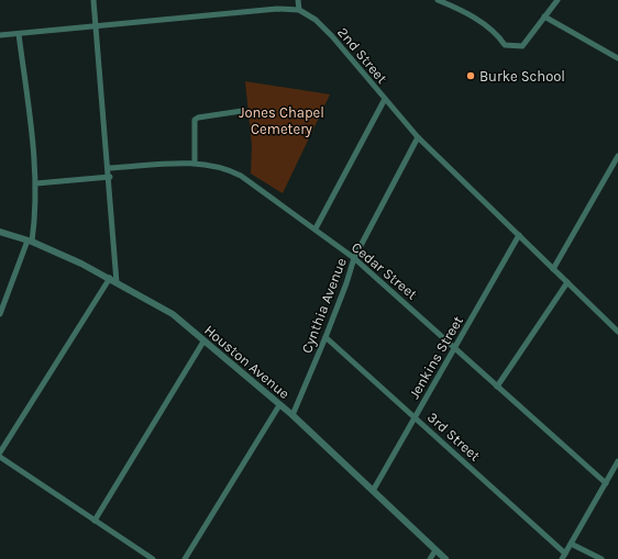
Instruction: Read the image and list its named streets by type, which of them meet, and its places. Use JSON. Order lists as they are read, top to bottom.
{
  "streets": {
    "street": [
      "2nd Street",
      "Cedar Street",
      "Cynthia Avenue",
      "Jenkins Street",
      "Houston Avenue",
      "3rd Street"
    ]
  },
  "crossings": [
    ["2nd Street", "Cynthia Avenue"],
    ["2nd Street", "Jenkins Street"],
    ["Cedar Street", "Cynthia Avenue"],
    ["Cedar Street", "Jenkins Street"],
    ["Cynthia Avenue", "Houston Avenue"],
    ["Cynthia Avenue", "3rd Street"],
    ["Jenkins Street", "Houston Avenue"],
    ["Jenkins Street", "3rd Street"]
  ],
  "parks": ["Jones Chapel Cemetery"],
  "places": ["Burke School"]
}
